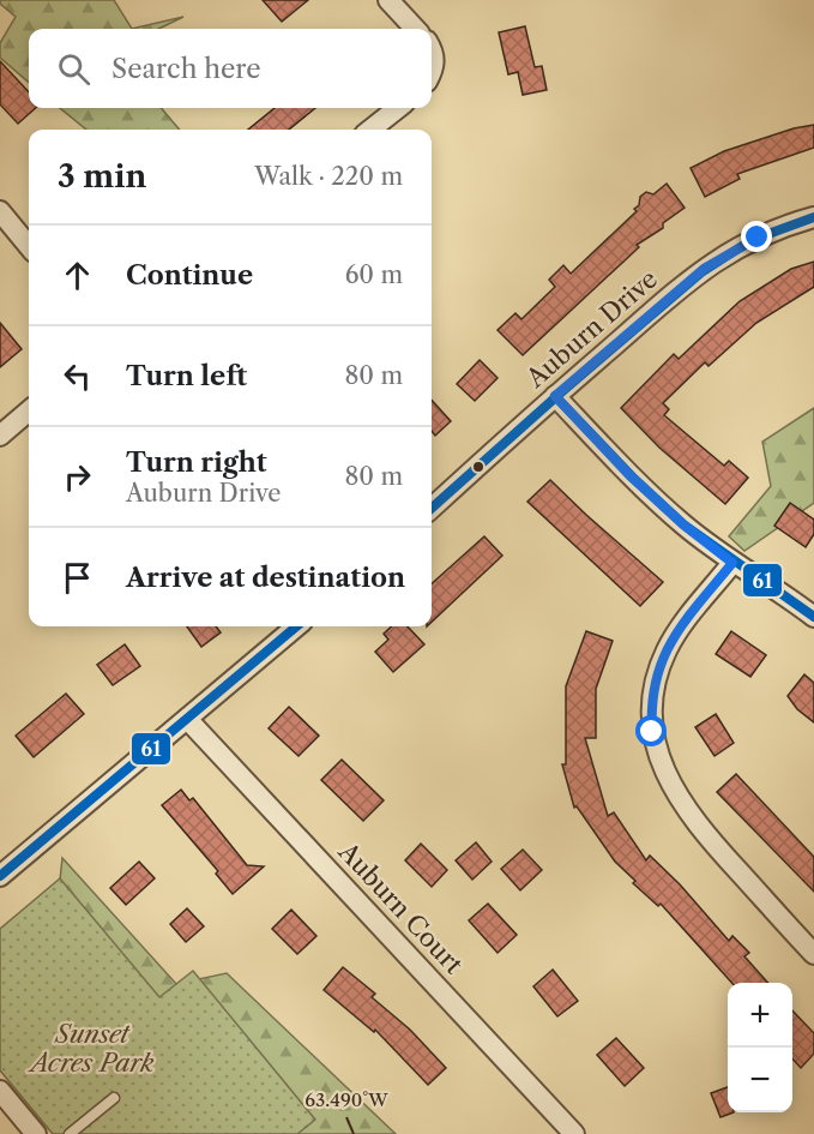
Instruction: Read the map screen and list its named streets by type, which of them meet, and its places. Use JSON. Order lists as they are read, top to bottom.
{
  "streets": {
    "street": ["Auburn Drive", "Auburn Court"]
  },
  "parks": ["Sunset Acres Park"],
  "lines": ["transit line 61"],
  "page": {
    "search": "Search here",
    "heading": ["3 min", "Walk · 220 m"],
    "list": [
      ["Continue", "60 m"],
      ["Turn left", "80 m"],
      ["Turn right", "Auburn Drive", "80 m"],
      "Arrive at destination"
    ],
    "map_buttons": ["+", "−"]
  },
  "coordinates": ["63.490°W"]
}
